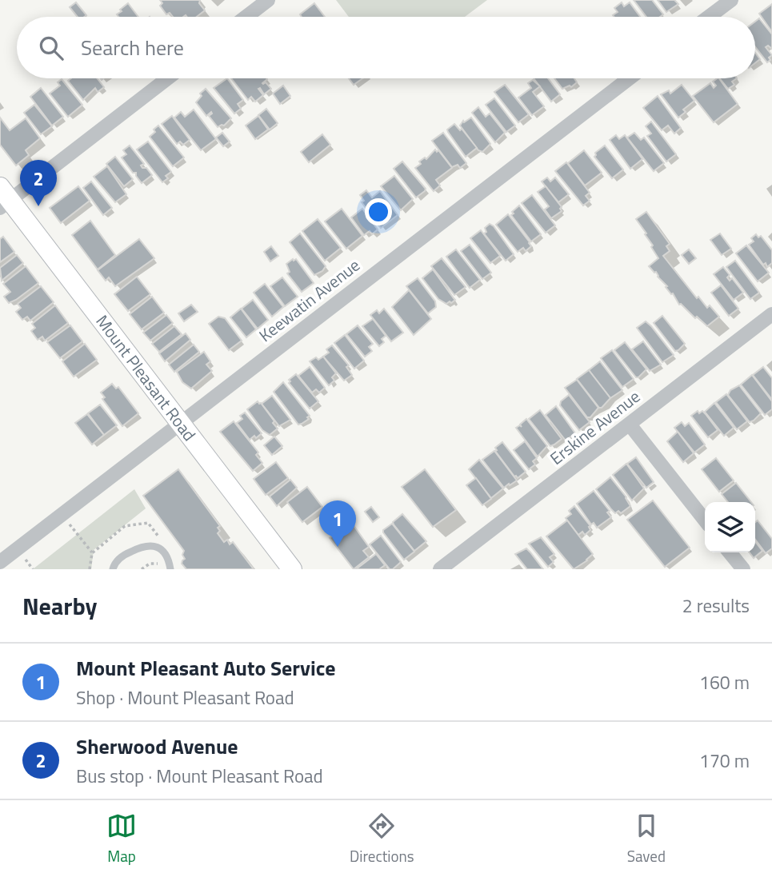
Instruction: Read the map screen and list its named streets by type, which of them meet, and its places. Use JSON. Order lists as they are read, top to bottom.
{
  "streets": {
    "main road": ["Mount Pleasant Road"],
    "street": ["Keewatin Avenue", "Erskine Avenue"]
  },
  "crossings": [
    ["Keewatin Avenue", "Mount Pleasant Road"]
  ],
  "page": {
    "search": "Search here",
    "pins": ["2", "1"],
    "heading": ["Nearby", "2 results"],
    "list": [
      {
        "mark": "1",
        "name": "Mount Pleasant Auto Service",
        "note": "Shop · Mount Pleasant Road",
        "value": "160 m"
      },
      {
        "mark": "2",
        "name": "Sherwood Avenue",
        "note": "Bus stop · Mount Pleasant Road",
        "value": "170 m"
      }
    ],
    "nav": ["Map", "Directions", "Saved"]
  }
}
